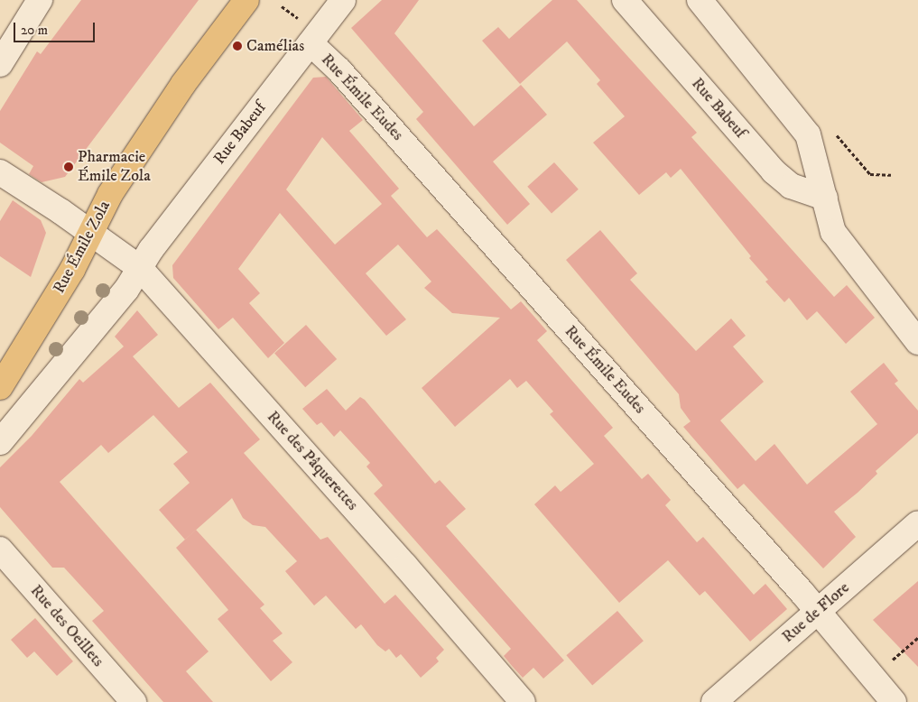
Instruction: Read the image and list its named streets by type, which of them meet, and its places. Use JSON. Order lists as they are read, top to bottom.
{
  "streets": {
    "main road": ["Rue Émile Zola"],
    "street": [
      "Rue Émile Eudes",
      "Rue Babeuf",
      "Rue des Pâquerettes",
      "Rue de Flore",
      "Rue des Oeillets"
    ]
  },
  "crossings": [
    ["Rue Émile Eudes", "Rue Babeuf"],
    ["Rue Émile Eudes", "Rue de Flore"],
    ["Rue Babeuf", "Rue des Pâquerettes"],
    ["Rue Émile Zola", "Rue des Pâquerettes"]
  ],
  "places": ["Camélias", "Pharmacie Émile Zola"],
  "scale_bar": "20 m"
}
